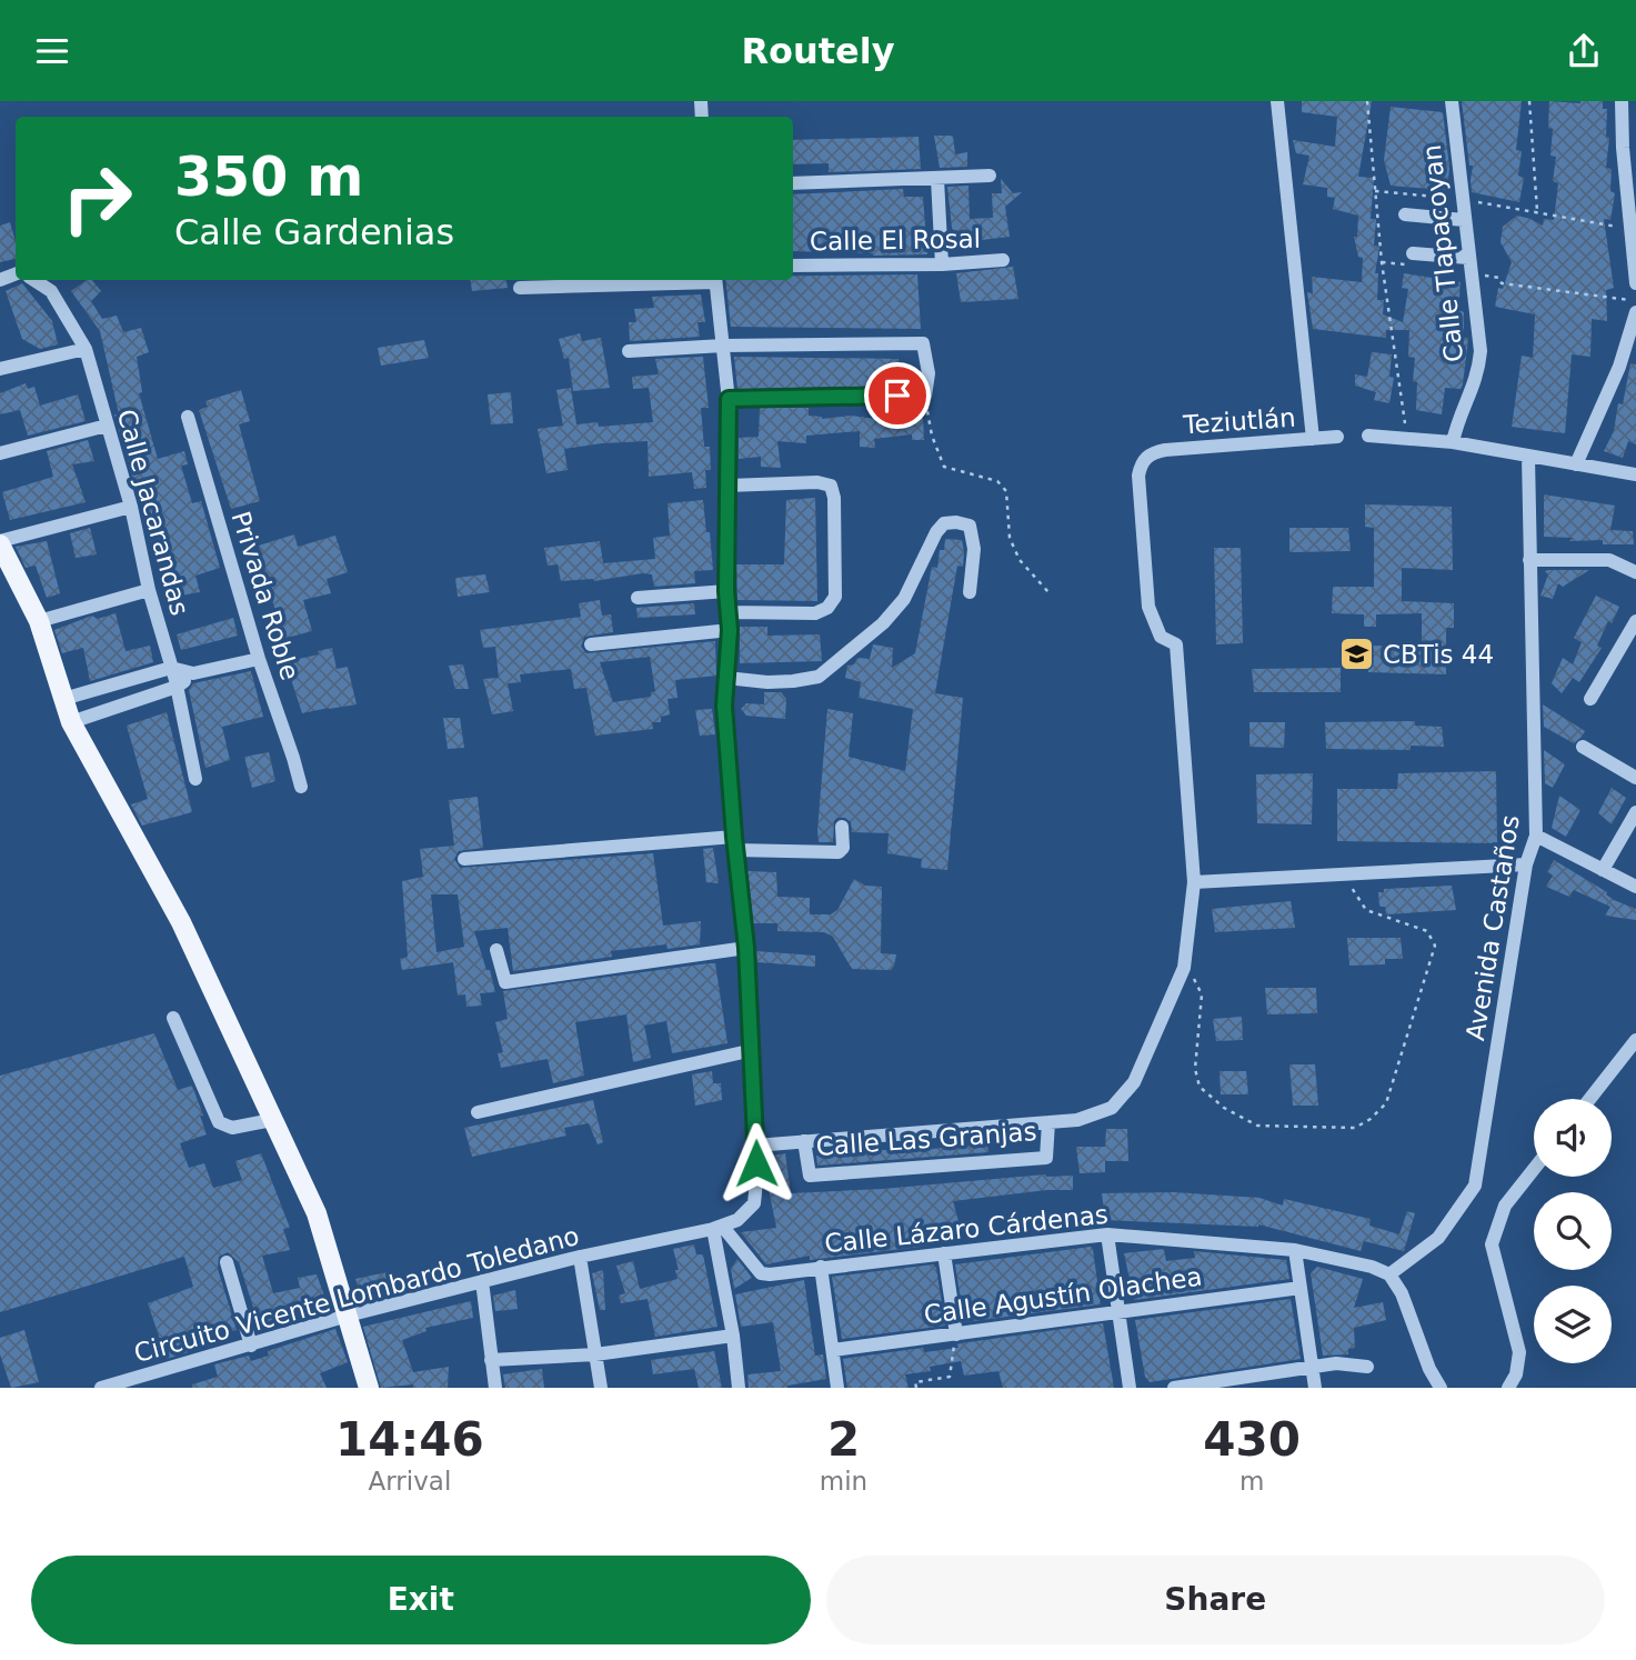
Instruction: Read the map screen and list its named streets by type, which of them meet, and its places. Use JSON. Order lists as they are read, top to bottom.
{
  "streets": {
    "street": [
      "Calle El Rosal",
      "Calle Tlapacoyan",
      "Teziutlán",
      "Calle Jacarandas",
      "Privada Roble",
      "Avenida Castaños",
      "Calle Las Granjas",
      "Calle Lázaro Cárdenas",
      "Circuito Vicente Lombardo Toledano",
      "Calle Agustín Olachea"
    ]
  },
  "crossings": [
    ["Avenida Castaños", "Calle Lázaro Cárdenas"],
    ["Calle Lázaro Cárdenas", "Circuito Vicente Lombardo Toledano"]
  ],
  "places": {
    "school or university": ["CBTis 44"]
  },
  "page": {
    "header": "Routely",
    "turn": ["350 m", "Calle Gardenias"],
    "eta": [
      "14:46",
      "Arrival",
      "2",
      "min",
      "430",
      "m"
    ],
    "buttons": ["Exit", "Share"]
  }
}
